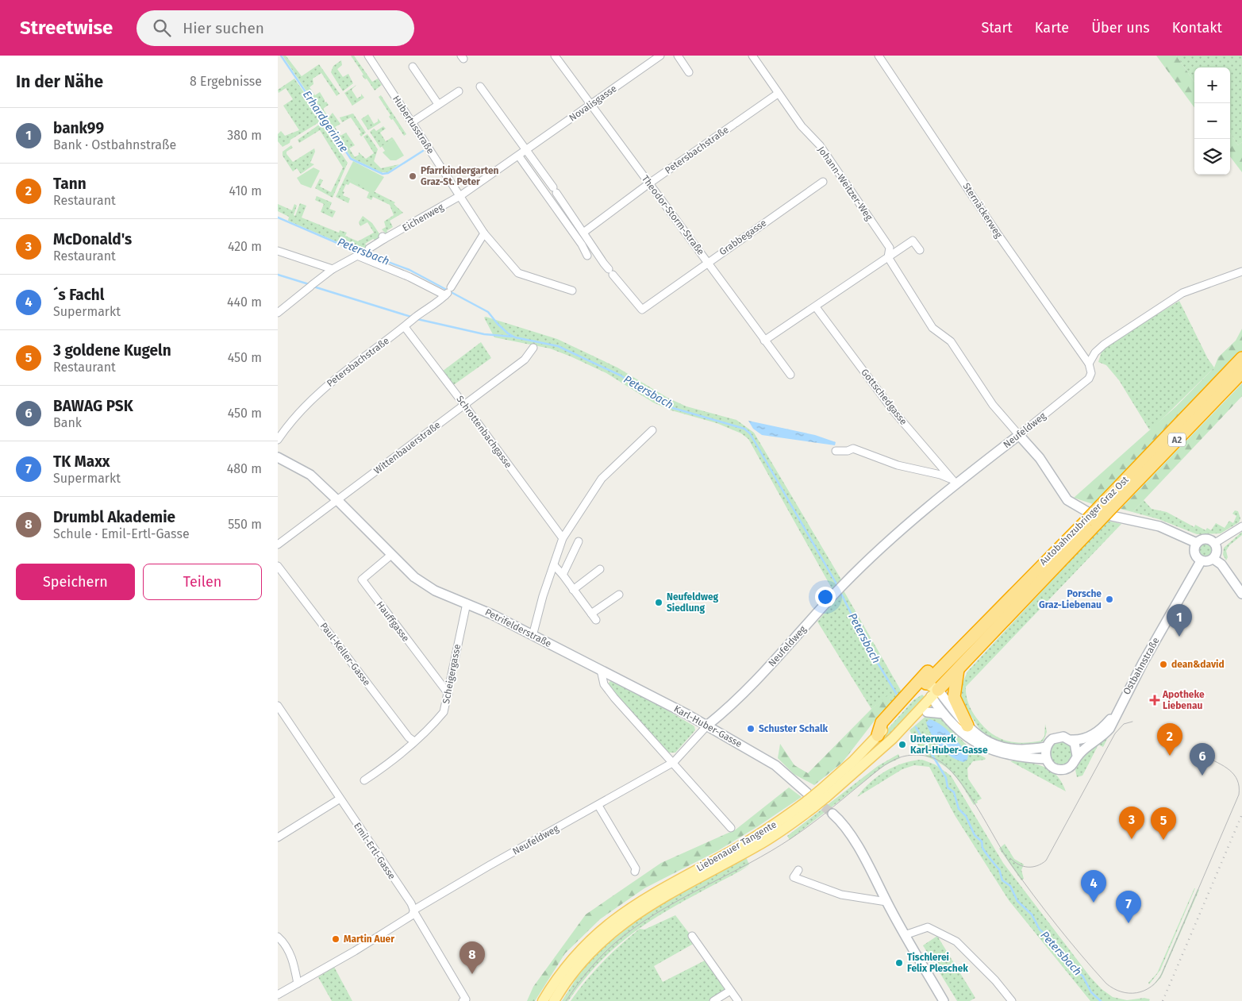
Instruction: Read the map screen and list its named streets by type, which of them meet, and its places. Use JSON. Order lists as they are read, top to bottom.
{
  "streets": {
    "highway": ["A2", "Autobahnzubringer Graz Ost"],
    "main road": [
      "Neufeldweg",
      "Petrifelderstraße",
      "Ostbahnstraße",
      "Karl-Huber-Gasse",
      "Liebenauer Tangente"
    ],
    "street": [
      "Novalisgasse",
      "Hubertusstraße",
      "Petersbachstraße",
      "Johann-Weitzer-Weg",
      "Sternäckerweg",
      "Theodor-Storm-Straße",
      "Eichenweg",
      "Grabbegasse",
      "Gottschedgasse",
      "Schrottenbachgasse",
      "Wittenbauerstraße",
      "Hauffgasse",
      "Paul-Keller-Gasse",
      "Scheigergasse",
      "Emil-Ertl-Gasse"
    ]
  },
  "crossings": [
    ["Novalisgasse", "Hubertusstraße"],
    ["Novalisgasse", "Theodor-Storm-Straße"],
    ["Novalisgasse", "Eichenweg"],
    ["Hubertusstraße", "Eichenweg"],
    ["Petersbachstraße", "Johann-Weitzer-Weg"],
    ["Petersbachstraße", "Theodor-Storm-Straße"],
    ["Petersbachstraße", "Grabbegasse"],
    ["Petersbachstraße", "Schrottenbachgasse"],
    ["Johann-Weitzer-Weg", "Neufeldweg"],
    ["Sternäckerweg", "Neufeldweg"],
    ["Theodor-Storm-Straße", "Grabbegasse"],
    ["Gottschedgasse", "Neufeldweg"],
    ["Neufeldweg", "Karl-Huber-Gasse"],
    ["Neufeldweg", "Emil-Ertl-Gasse"],
    ["Schrottenbachgasse", "Wittenbauerstraße"],
    ["Wittenbauerstraße", "Petrifelderstraße"],
    ["Autobahnzubringer Graz Ost", "Ostbahnstraße"],
    ["Autobahnzubringer Graz Ost", "Liebenauer Tangente"],
    ["Hauffgasse", "Petrifelderstraße"],
    ["Hauffgasse", "Scheigergasse"],
    ["Petrifelderstraße", "Scheigergasse"],
    ["Petrifelderstraße", "Karl-Huber-Gasse"],
    ["Paul-Keller-Gasse", "Scheigergasse"],
    ["Ostbahnstraße", "Liebenauer Tangente"],
    ["Karl-Huber-Gasse", "Liebenauer Tangente"]
  ],
  "water": ["Erhardgerinne", "Petersbach"],
  "places": {
    "other": [
      "Pfarrkindergarten Graz-St. Peter",
      "Porsche Graz-Liebenau",
      "Neufeldweg Siedlung",
      "dean&david",
      "Schuster Schalk",
      "Unterwerk Karl-Huber-Gasse",
      "Martin Auer",
      "Tischlerei Felix Pleschek"
    ],
    "health": ["Apotheke Liebenau"]
  },
  "page": {
    "header": "Streetwise",
    "search": "Hier suchen",
    "nav": [
      "Start",
      "Karte",
      "Über uns",
      "Kontakt"
    ],
    "heading": ["In der Nähe", "8 Ergebnisse"],
    "map_buttons": ["+", "−"],
    "list": [
      {
        "mark": "1",
        "name": "bank99",
        "note": "Bank · Ostbahnstraße",
        "value": "380 m"
      },
      {
        "mark": "2",
        "name": "Tann",
        "note": "Restaurant",
        "value": "410 m"
      },
      {
        "mark": "3",
        "name": "McDonald's",
        "note": "Restaurant",
        "value": "420 m"
      },
      {
        "mark": "4",
        "name": "´s Fachl",
        "note": "Supermarkt",
        "value": "440 m"
      },
      {
        "mark": "5",
        "name": "3 goldene Kugeln",
        "note": "Restaurant",
        "value": "450 m"
      },
      {
        "mark": "6",
        "name": "BAWAG PSK",
        "note": "Bank",
        "value": "450 m"
      },
      {
        "mark": "7",
        "name": "TK Maxx",
        "note": "Supermarkt",
        "value": "480 m"
      },
      {
        "mark": "8",
        "name": "Drumbl Akademie",
        "note": "Schule · Emil-Ertl-Gasse",
        "value": "550 m"
      }
    ],
    "buttons": ["Speichern", "Teilen"],
    "pins": [
      "1",
      "2",
      "6",
      "3",
      "5",
      "4",
      "7",
      "8"
    ]
  }
}
